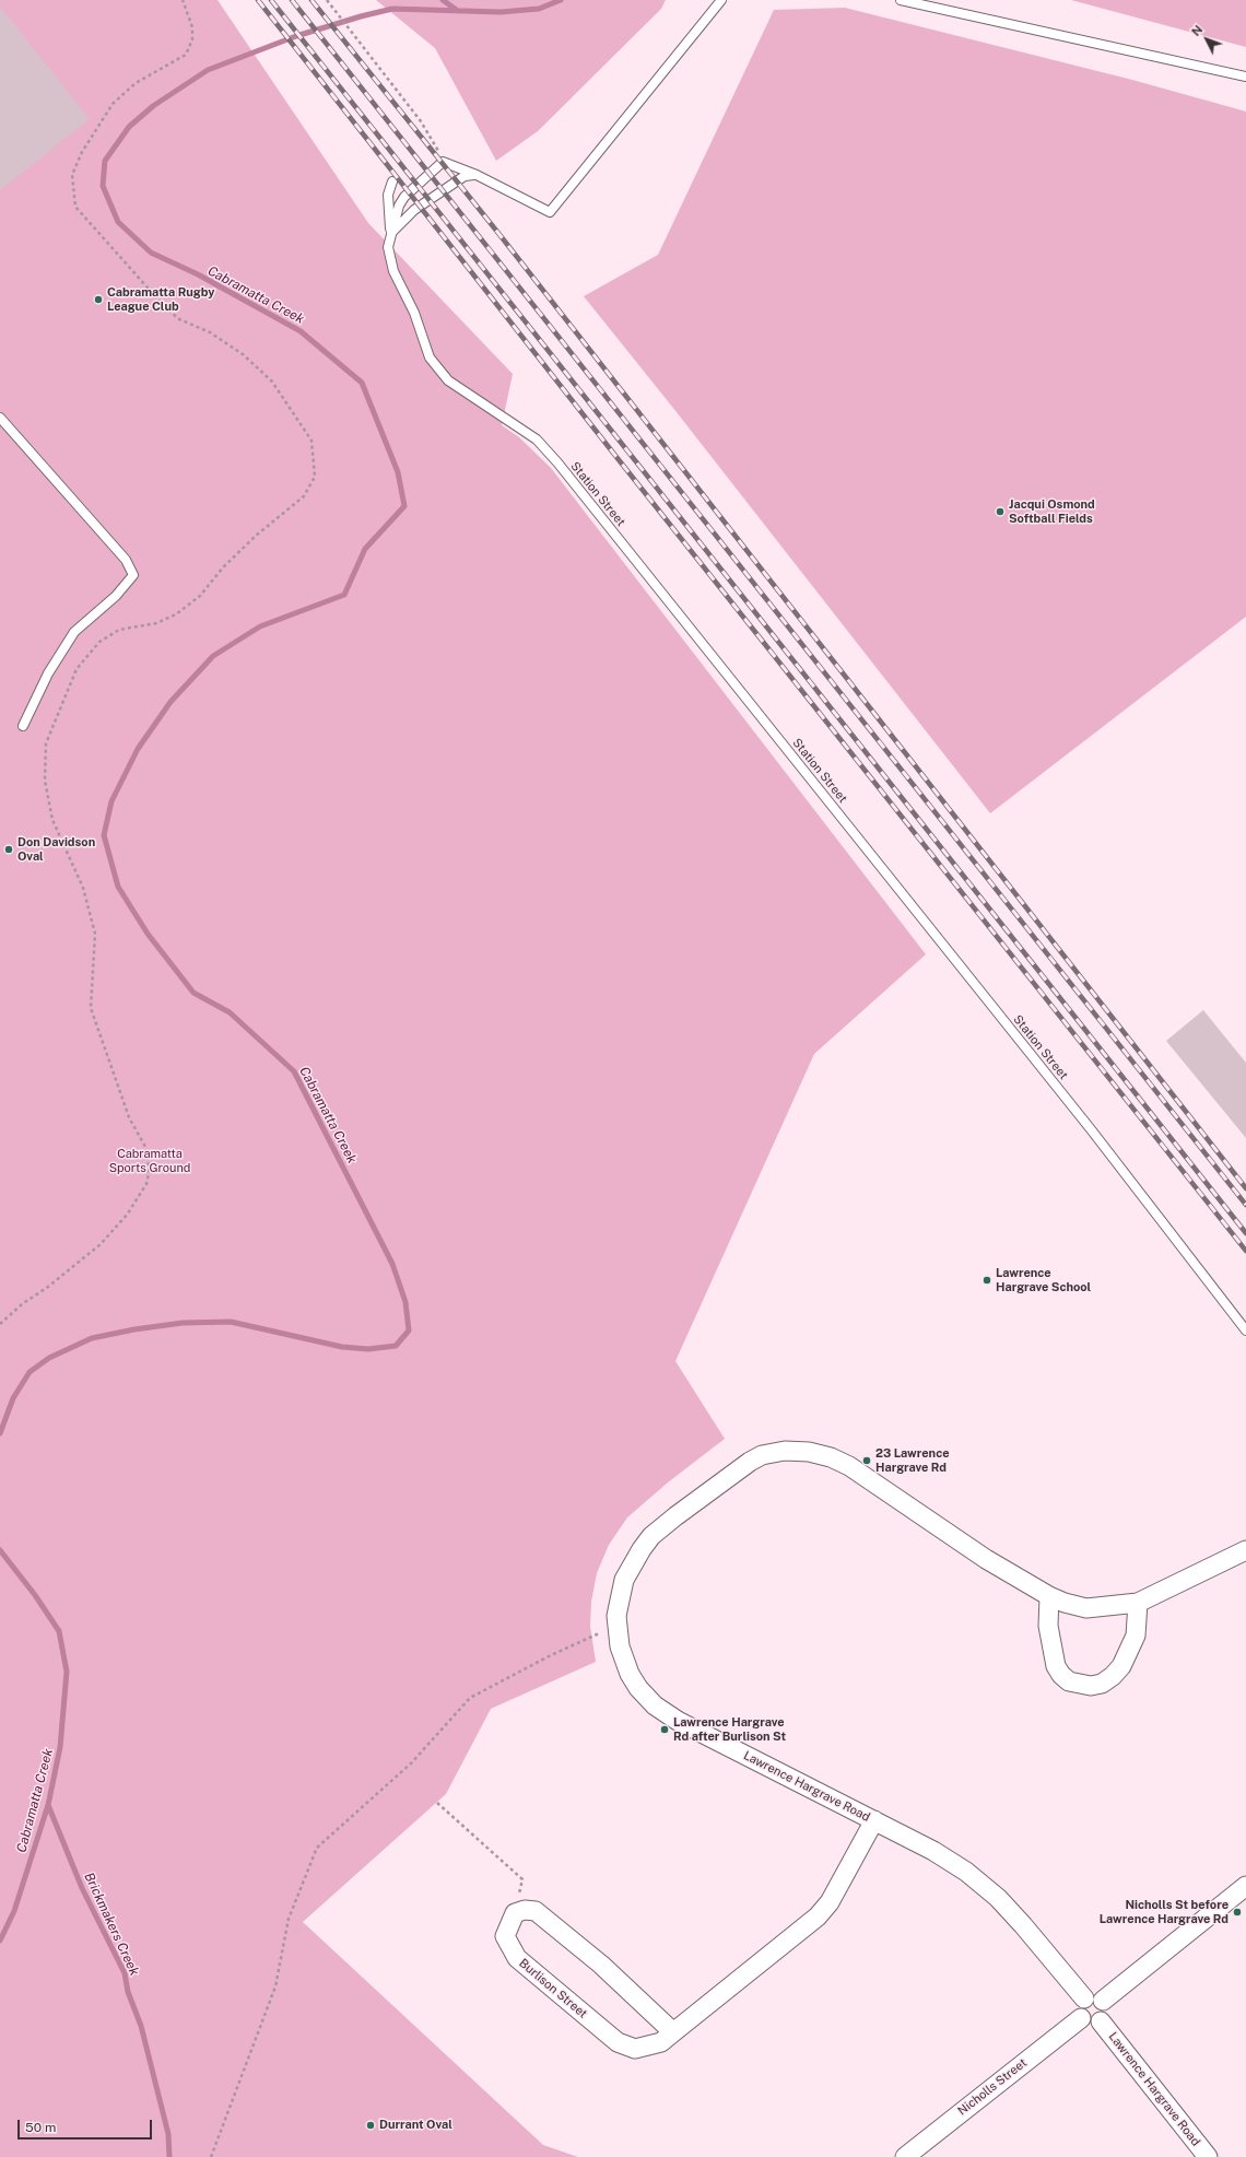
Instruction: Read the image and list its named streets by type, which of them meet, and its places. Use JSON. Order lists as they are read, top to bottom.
{
  "streets": {
    "street": ["Lawrence Hargrave Road", "Burlison Street", "Nicholls Street"],
    "lane": ["Station Street"]
  },
  "crossings": [
    ["Lawrence Hargrave Road", "Burlison Street"],
    ["Lawrence Hargrave Road", "Nicholls Street"]
  ],
  "water": ["Cabramatta Creek", "Brickmakers Creek"],
  "parks": ["Cabramatta Sports Ground"],
  "places": [
    "Cabramatta Rugby League Club",
    "Jacqui Osmond Softball Fields",
    "Don Davidson Oval",
    "Lawrence Hargrave School",
    "23 Lawrence Hargrave Rd",
    "Lawrence Hargrave Rd after Burlison St",
    "Nicholls St before Lawrence Hargrave Rd",
    "Durrant Oval"
  ],
  "scale_bar": "50 m",
  "north": "top left"
}
